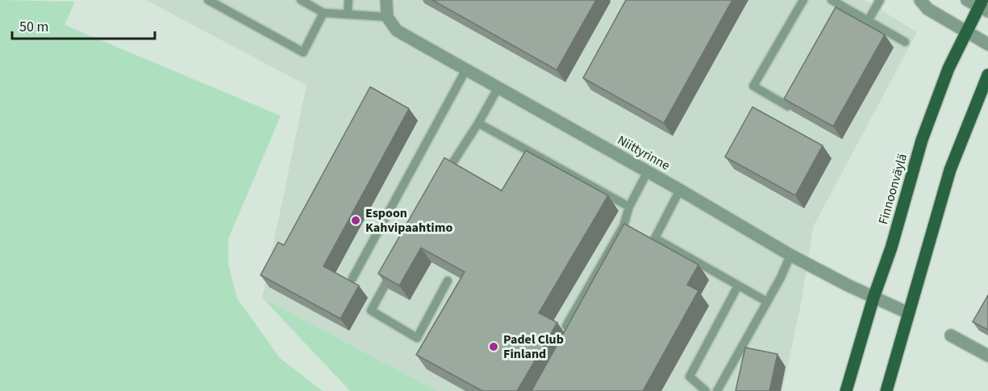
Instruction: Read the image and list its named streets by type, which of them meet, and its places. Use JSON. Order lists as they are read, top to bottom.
{
  "streets": {
    "main road": ["Finnoonväylä"],
    "street": ["Niittyrinne"]
  },
  "crossings": [
    ["Niittyrinne", "Finnoonväylä"]
  ],
  "places": ["Espoon Kahvipaahtimo", "Padel Club Finland"],
  "scale_bar": "50 m"
}
